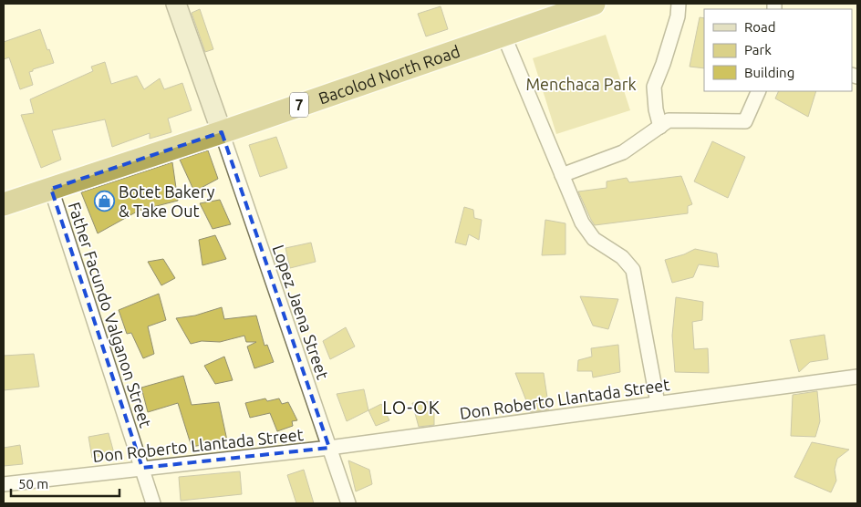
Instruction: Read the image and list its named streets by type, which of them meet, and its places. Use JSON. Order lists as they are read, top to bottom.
{
  "streets": {
    "highway": ["Bacolod North Road", "7"],
    "street": ["Lopez Jaena Street", "Father Facundo Valganon Street", "Don Roberto Llantada Street"]
  },
  "crossings": [
    ["Bacolod North Road", "Lopez Jaena Street"],
    ["Bacolod North Road", "Father Facundo Valganon Street"],
    ["Lopez Jaena Street", "Don Roberto Llantada Street"],
    ["Father Facundo Valganon Street", "Don Roberto Llantada Street"]
  ],
  "districts": ["LO-OK"],
  "parks": ["Menchaca Park"],
  "places": {
    "shop": ["Botet Bakery & Take Out"]
  },
  "legend": ["Road", "Park", "Building"],
  "scale_bar": "50 m"
}
